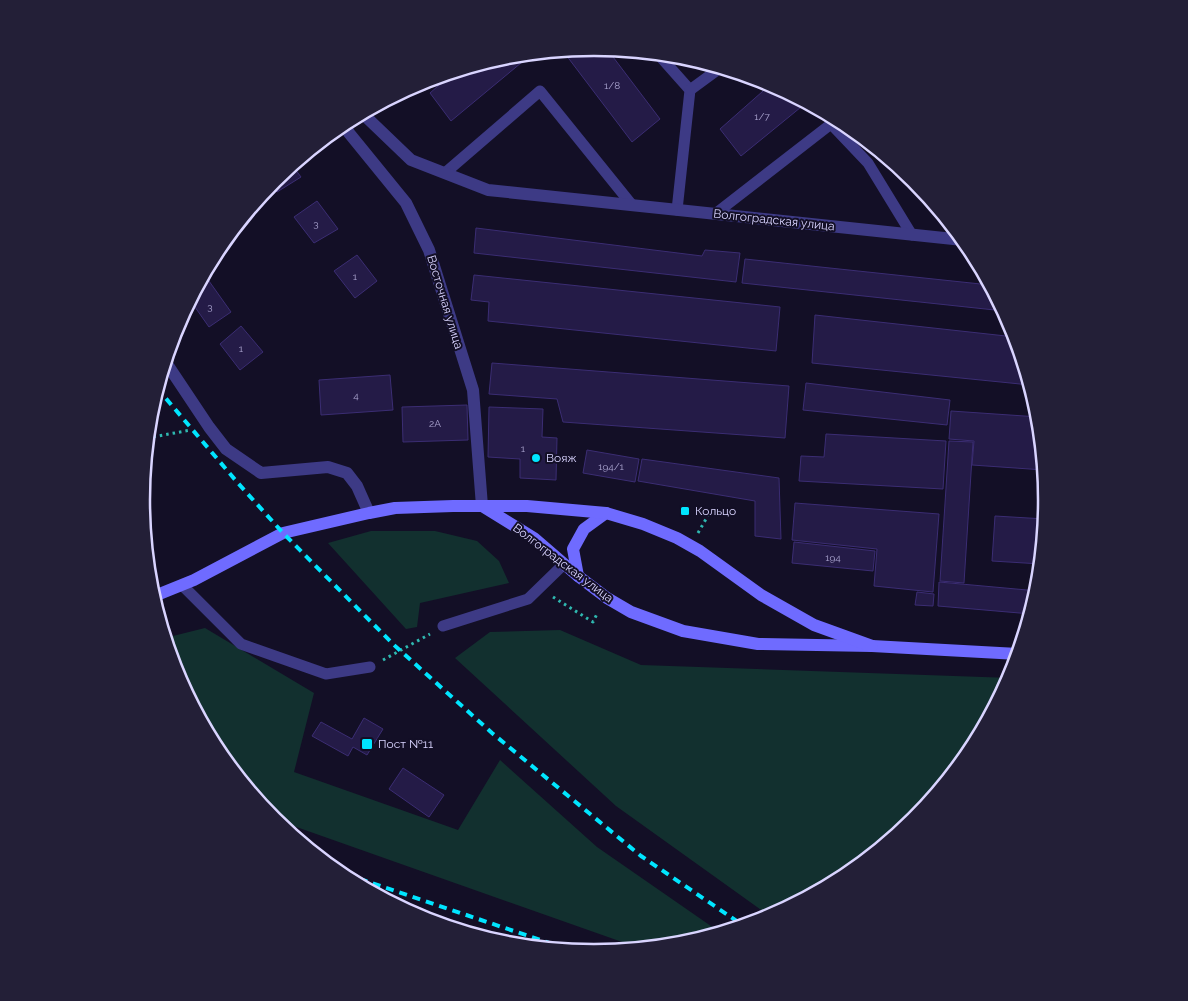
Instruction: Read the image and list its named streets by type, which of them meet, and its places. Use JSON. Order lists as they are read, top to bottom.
{
  "streets": {
    "main road": ["Волгоградская улица"],
    "street": ["Восточная улица"]
  },
  "crossings": [
    ["Волгоградская улица", "Восточная улица"]
  ],
  "places": {
    "other": ["Вояж"],
    "transit": ["Кольцо", "Пост №11"]
  },
  "house_numbers": [
    "1/8",
    "1/7",
    "3",
    "1",
    "3",
    "1",
    "4",
    "2А",
    "1",
    "194/1",
    "194"
  ]
}
